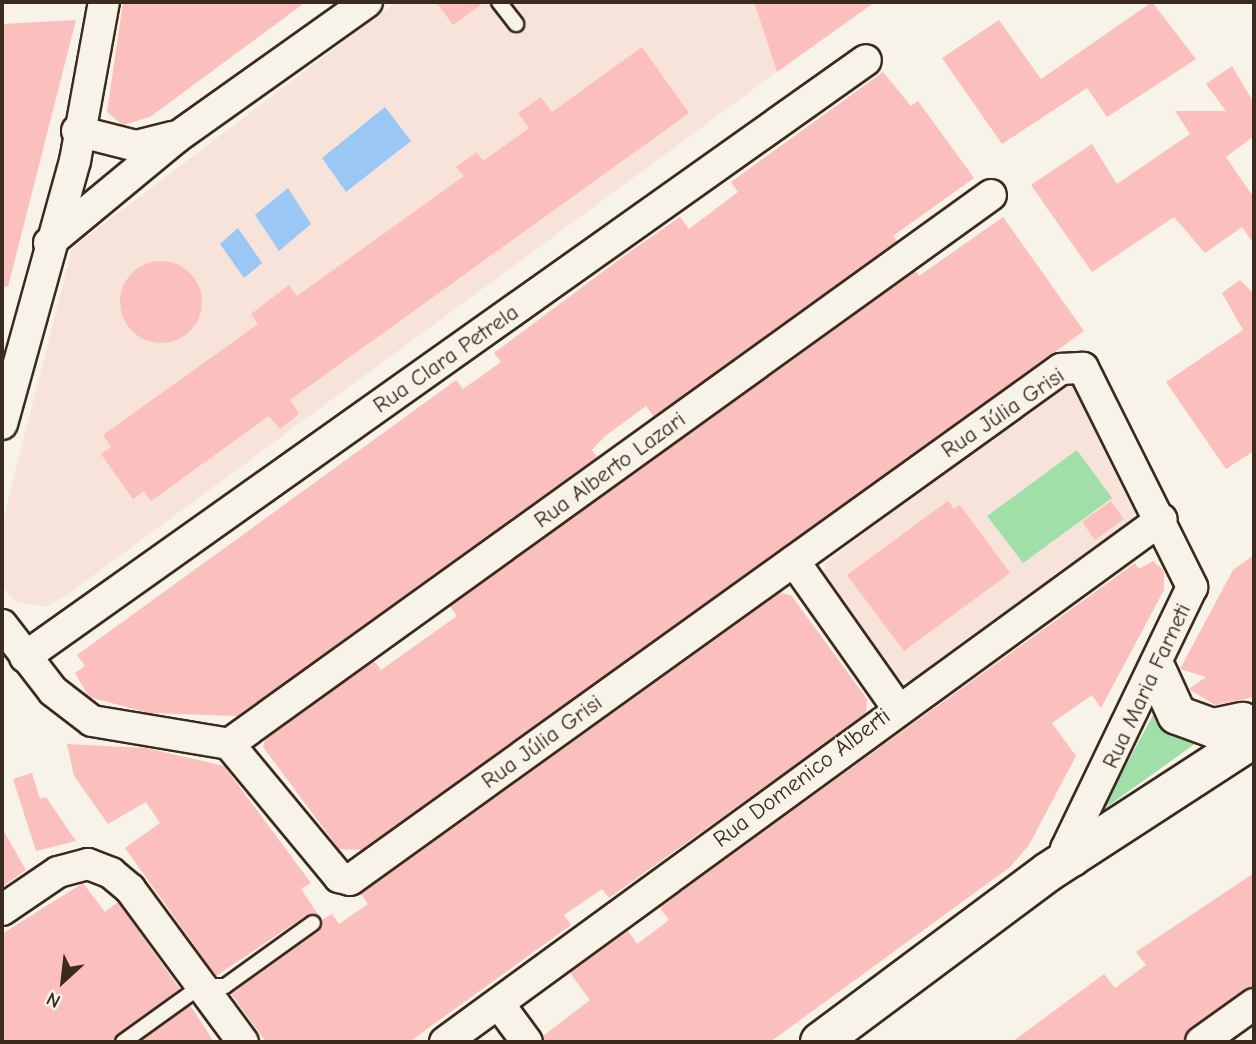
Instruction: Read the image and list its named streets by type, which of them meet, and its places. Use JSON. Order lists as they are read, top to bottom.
{
  "streets": {
    "street": [
      "Rua Clara Petrela",
      "Rua Júlia Grisi",
      "Rua Alberto Lazari",
      "Rua Maria Farneti",
      "Rua Domenico Alberti"
    ]
  },
  "crossings": [
    ["Rua Júlia Grisi", "Rua Alberto Lazari"],
    ["Rua Júlia Grisi", "Rua Maria Farneti"],
    ["Rua Maria Farneti", "Rua Domenico Alberti"]
  ],
  "north": "bottom left"
}
